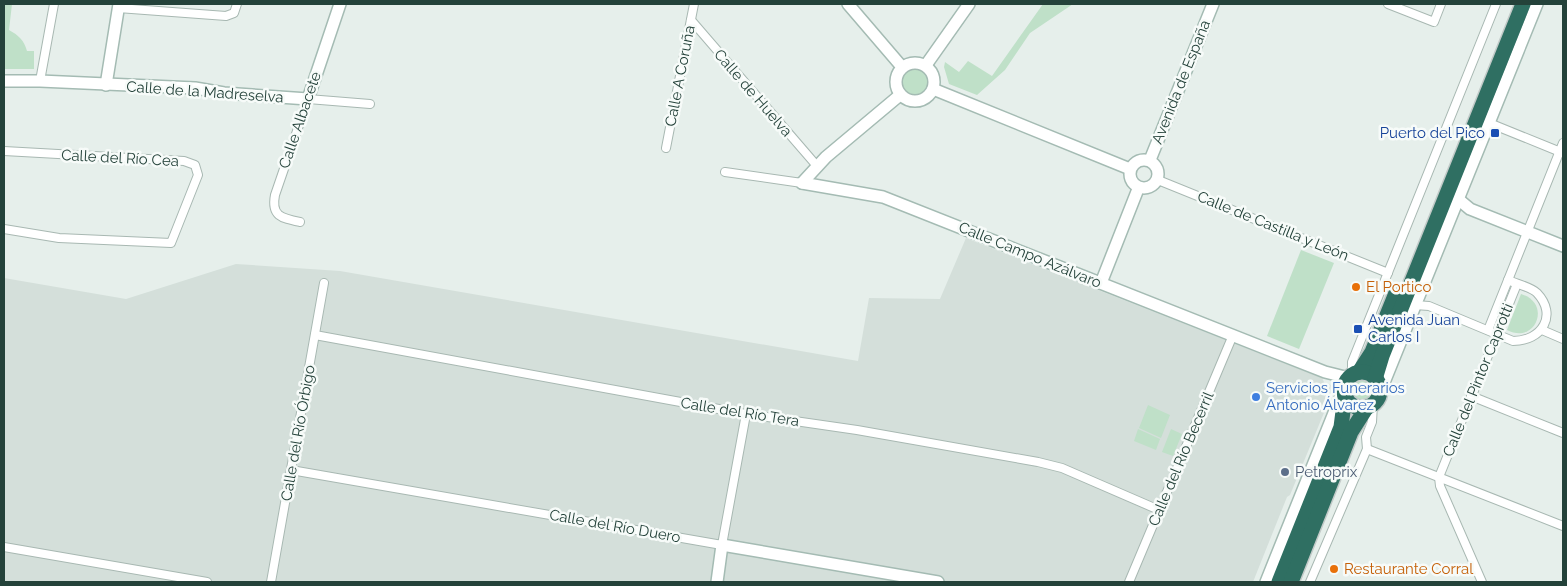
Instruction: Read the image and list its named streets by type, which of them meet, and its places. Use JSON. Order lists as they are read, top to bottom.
{
  "streets": {
    "street": [
      "Calle A Coruña",
      "Avenida de España",
      "Calle de la Madreselva",
      "Calle de Huelva",
      "Calle Albacete",
      "Calle del Río Cea",
      "Calle de Castilla y León",
      "Calle Campo Azálvaro",
      "Calle del Pintor Caprotti",
      "Calle del Río Tera",
      "Calle del Río Órbigo",
      "Calle del Río Becerril",
      "Calle del Río Duero"
    ]
  },
  "crossings": [
    ["Calle A Coruña", "Calle de Huelva"],
    ["Avenida de España", "Calle de Castilla y León"],
    ["Calle de la Madreselva", "Calle Albacete"],
    ["Calle Campo Azálvaro", "Calle del Río Becerril"],
    ["Calle del Río Tera", "Calle del Río Órbigo"],
    ["Calle del Río Tera", "Calle del Río Becerril"],
    ["Calle del Río Órbigo", "Calle del Río Duero"]
  ],
  "places": {
    "transit": ["Puerto del Pico", "Avenida Juan Carlos I"],
    "other": [
      "El Portico",
      "Servicios Funerarios Antonio Álvarez",
      "Petroprix",
      "Restaurante Corral"
    ]
  }
}
